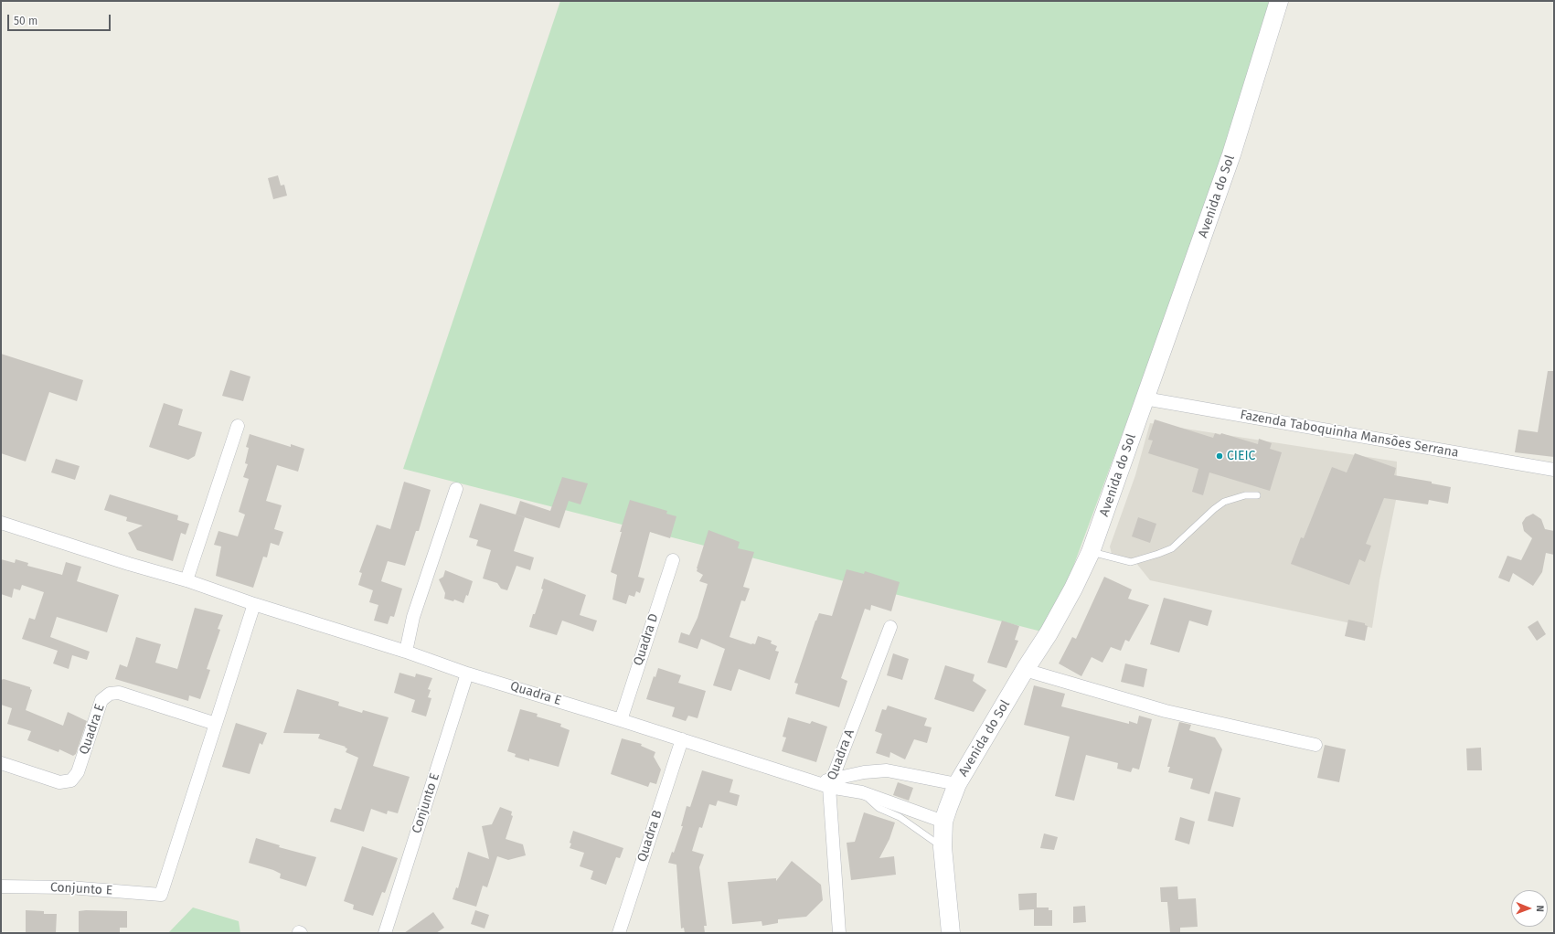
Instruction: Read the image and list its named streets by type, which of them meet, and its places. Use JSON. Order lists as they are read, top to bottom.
{
  "streets": {
    "street": [
      "Avenida do Sol",
      "Fazenda Taboquinha Mansões Serrana",
      "Quadra D",
      "Quadra E",
      "Quadra A",
      "Conjunto E",
      "Quadra B"
    ]
  },
  "crossings": [
    ["Avenida do Sol", "Fazenda Taboquinha Mansões Serrana"],
    ["Avenida do Sol", "Quadra E"],
    ["Quadra D", "Quadra E"],
    ["Quadra E", "Quadra A"],
    ["Quadra E", "Conjunto E"],
    ["Quadra E", "Quadra B"]
  ],
  "places": ["CIEIC"],
  "scale_bar": "50 m",
  "north": "right"
}
